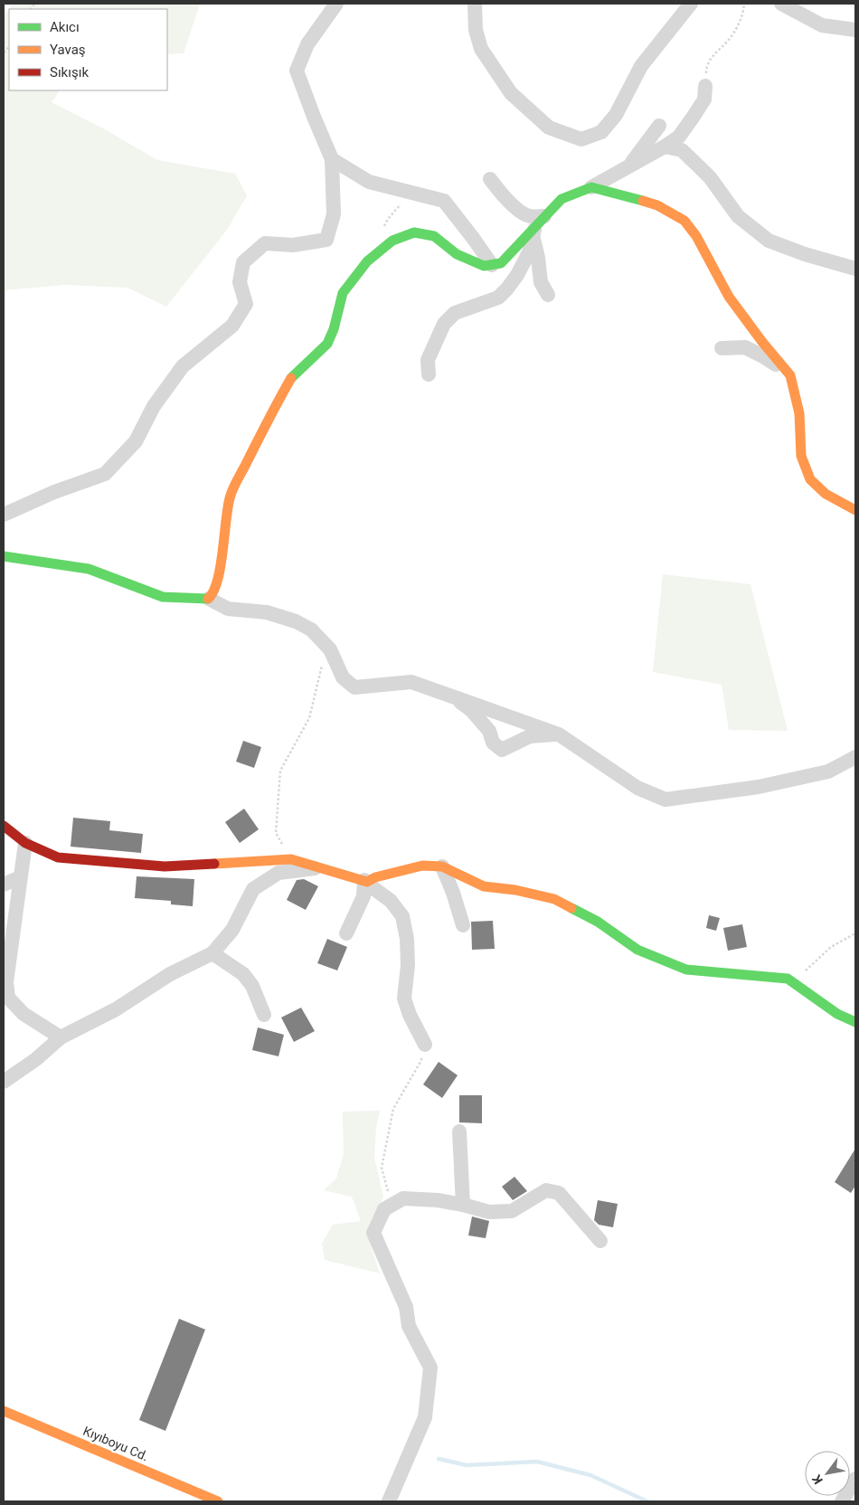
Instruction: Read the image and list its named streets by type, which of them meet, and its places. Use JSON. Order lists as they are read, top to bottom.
{
  "streets": {
    "street": ["Kıyıboyu Cd."]
  },
  "legend": ["Akıcı", "Yavaş", "Sıkışık"],
  "north": "bottom left"
}
